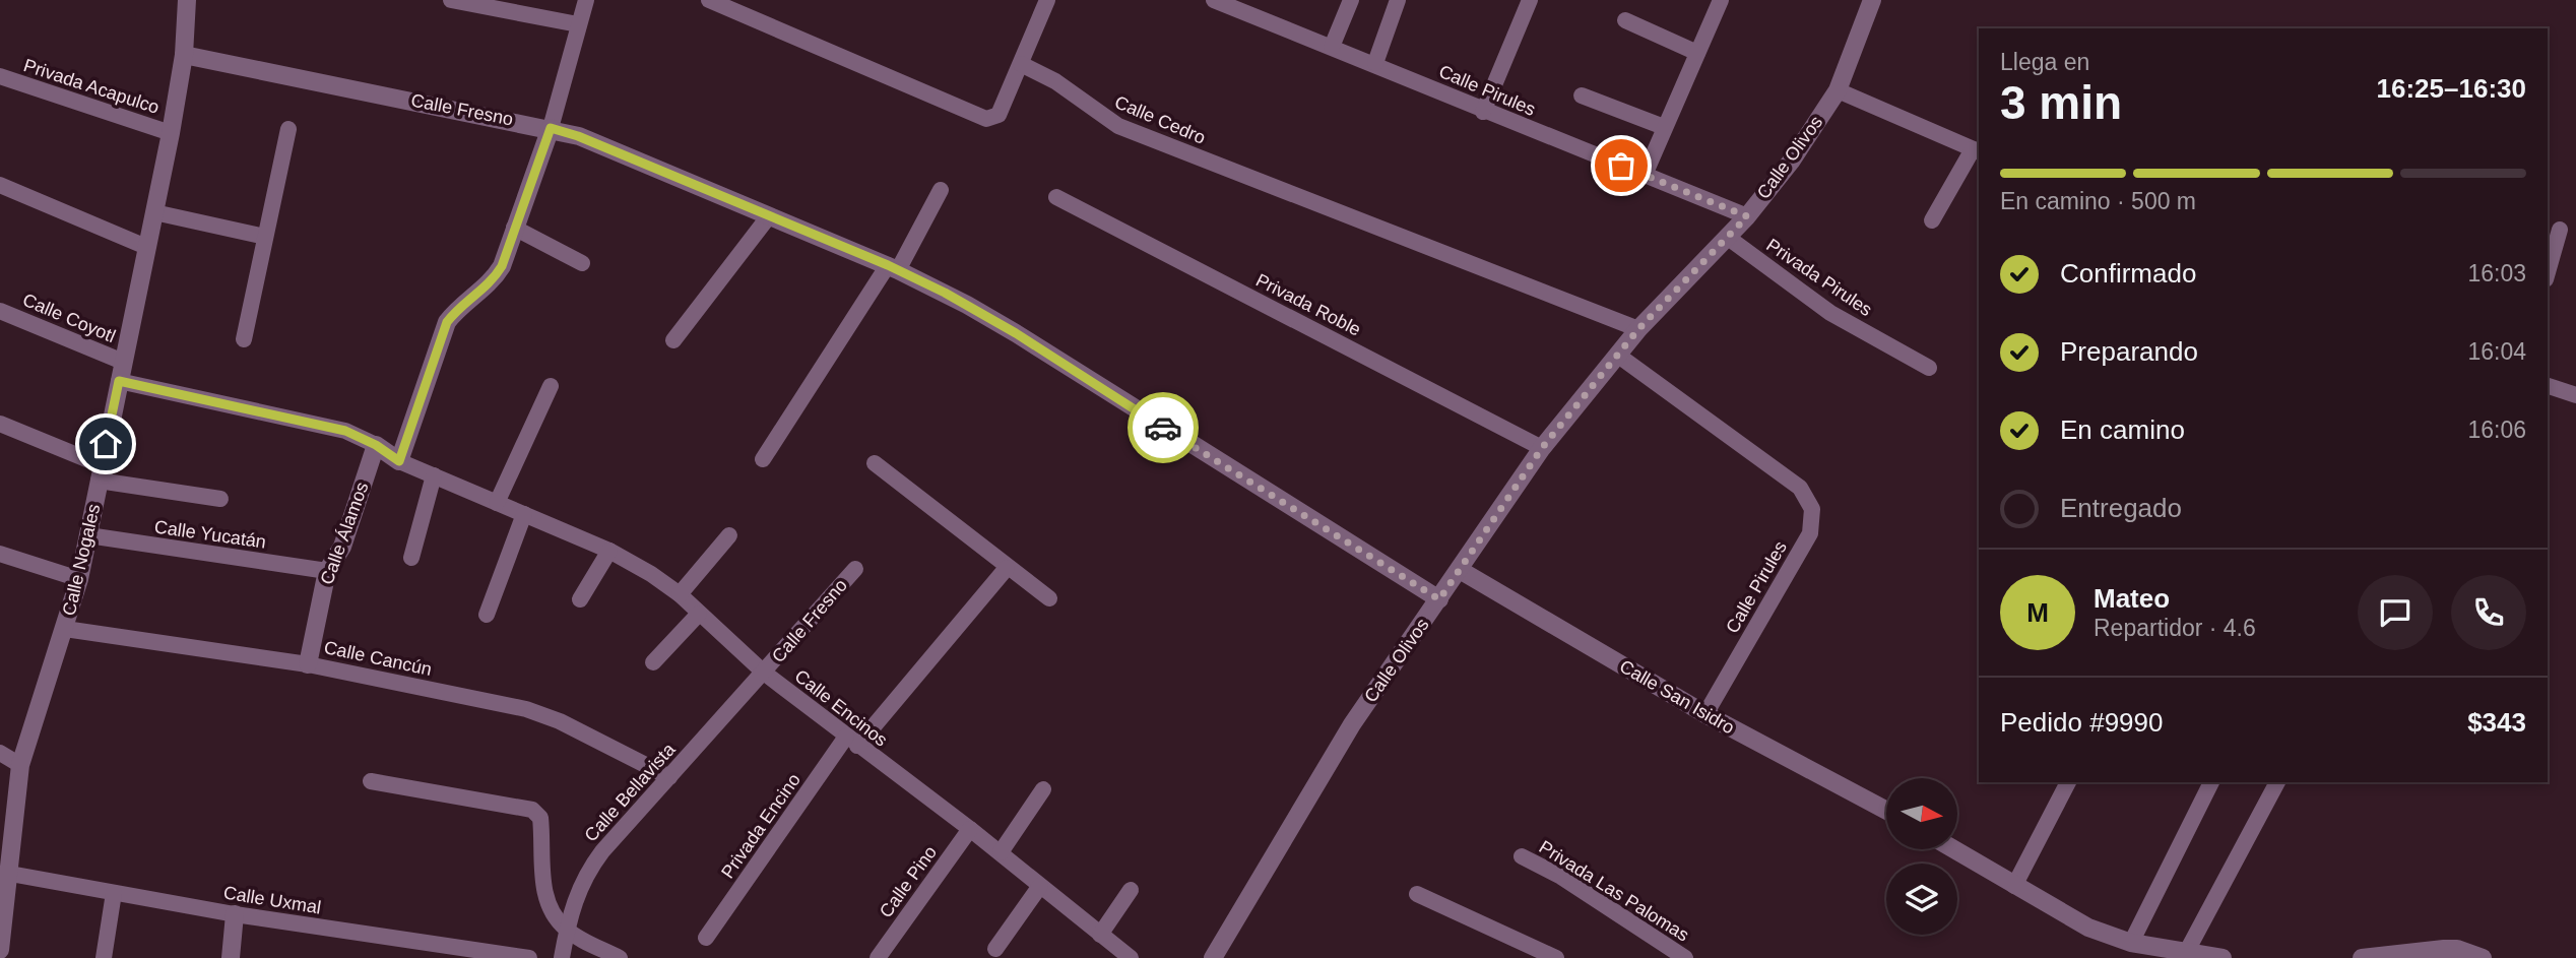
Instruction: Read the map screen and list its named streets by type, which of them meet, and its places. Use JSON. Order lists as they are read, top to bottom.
{
  "streets": {
    "street": [
      "Privada Acapulco",
      "Calle Pirules",
      "Calle Fresno",
      "Calle Cedro",
      "Calle Olivos",
      "Privada Pirules",
      "Privada Roble",
      "Calle Coyotl",
      "Calle Álamos",
      "Calle Yucatán",
      "Calle Nogales",
      "Calle Cancún",
      "Calle San Isidro",
      "Calle Encinos",
      "Calle Bellavista",
      "Privada Encino",
      "Calle Pino",
      "Privada Las Palomas",
      "Calle Uxmal"
    ]
  },
  "crossings": [
    ["Privada Acapulco", "Calle Nogales"],
    ["Calle Pirules", "Calle Olivos"],
    ["Calle Pirules", "Calle San Isidro"],
    ["Calle Fresno", "Calle Olivos"],
    ["Calle Fresno", "Calle Nogales"],
    ["Calle Fresno", "Calle Encinos"],
    ["Calle Fresno", "Calle Bellavista"],
    ["Calle Cedro", "Calle Olivos"],
    ["Calle Olivos", "Privada Pirules"],
    ["Calle Olivos", "Privada Roble"],
    ["Calle Olivos", "Calle San Isidro"],
    ["Calle Coyotl", "Calle Nogales"],
    ["Calle Álamos", "Calle Yucatán"],
    ["Calle Álamos", "Calle Cancún"],
    ["Calle Yucatán", "Calle Nogales"],
    ["Calle Nogales", "Calle Cancún"],
    ["Calle Nogales", "Calle Uxmal"],
    ["Calle Cancún", "Calle Bellavista"],
    ["Calle Encinos", "Calle Bellavista"],
    ["Calle Encinos", "Privada Encino"],
    ["Calle Encinos", "Calle Pino"]
  ],
  "north": "right",
  "page": {
    "heading": ["3 min", "Llega en", "16:25–16:30"],
    "panel": [
      "Mateo",
      "Repartidor · 4.6",
      "Pedido #9990",
      "$343"
    ],
    "bar": "En camino · 500 m",
    "list": [
      ["Confirmado", "16:03"],
      ["Preparando", "16:04"],
      ["En camino", "16:06"],
      "Entregado"
    ],
    "round": "M"
  }
}
